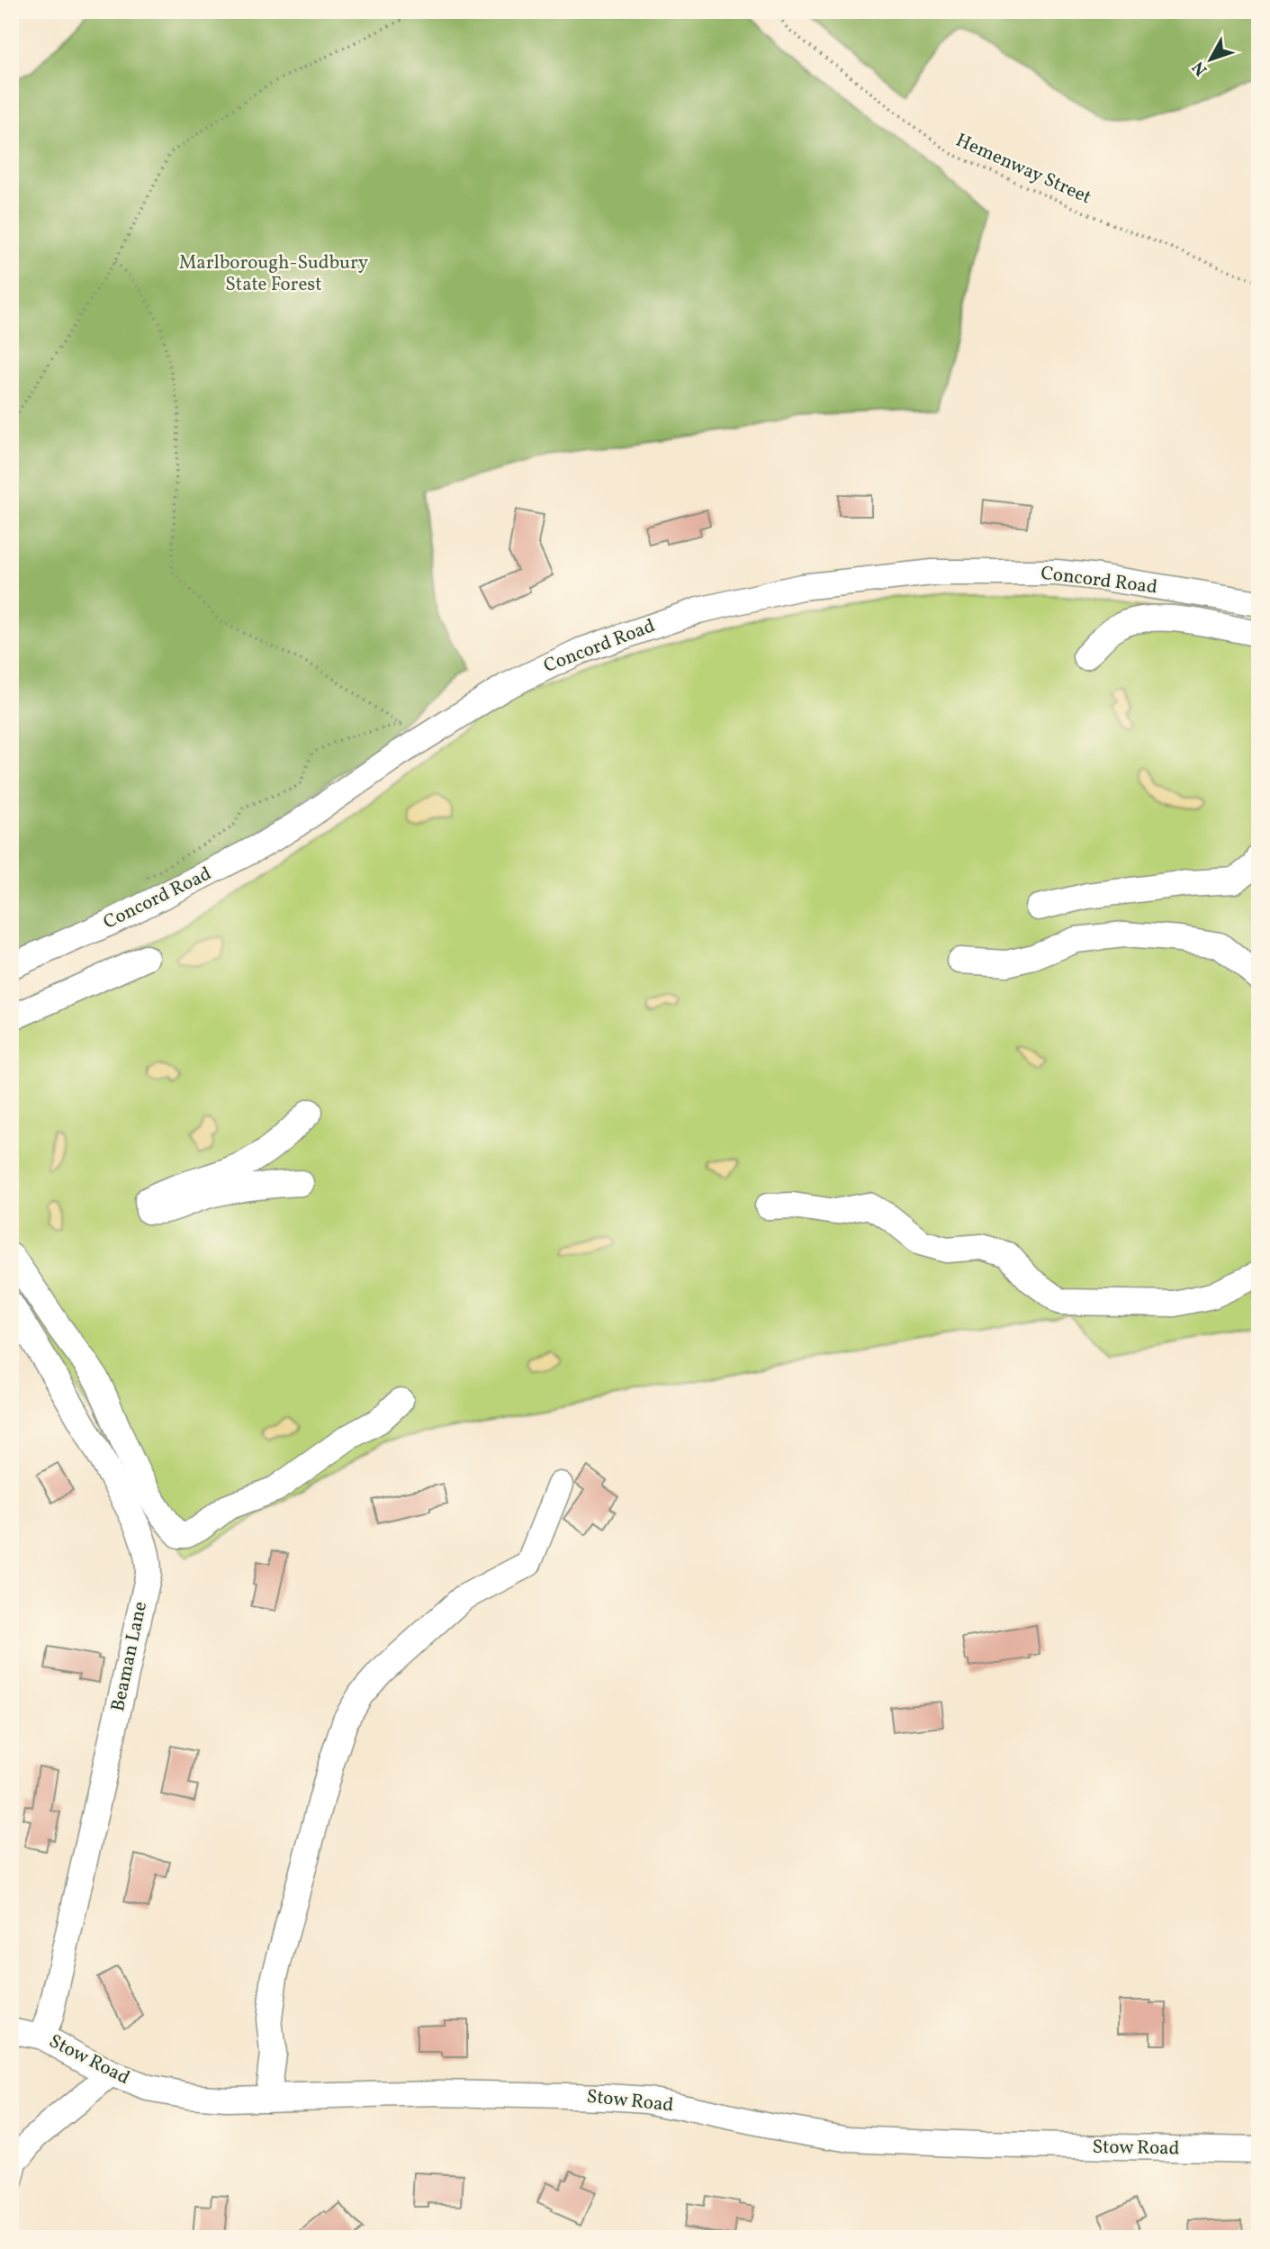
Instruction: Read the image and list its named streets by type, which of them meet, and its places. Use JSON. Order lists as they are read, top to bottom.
{
  "streets": {
    "street": ["Concord Road", "Beaman Lane", "Stow Road"],
    "path": ["Hemenway Street"]
  },
  "crossings": [
    ["Beaman Lane", "Stow Road"]
  ],
  "parks": ["Marlborough-Sudbury State Forest"],
  "north": "bottom left"
}
